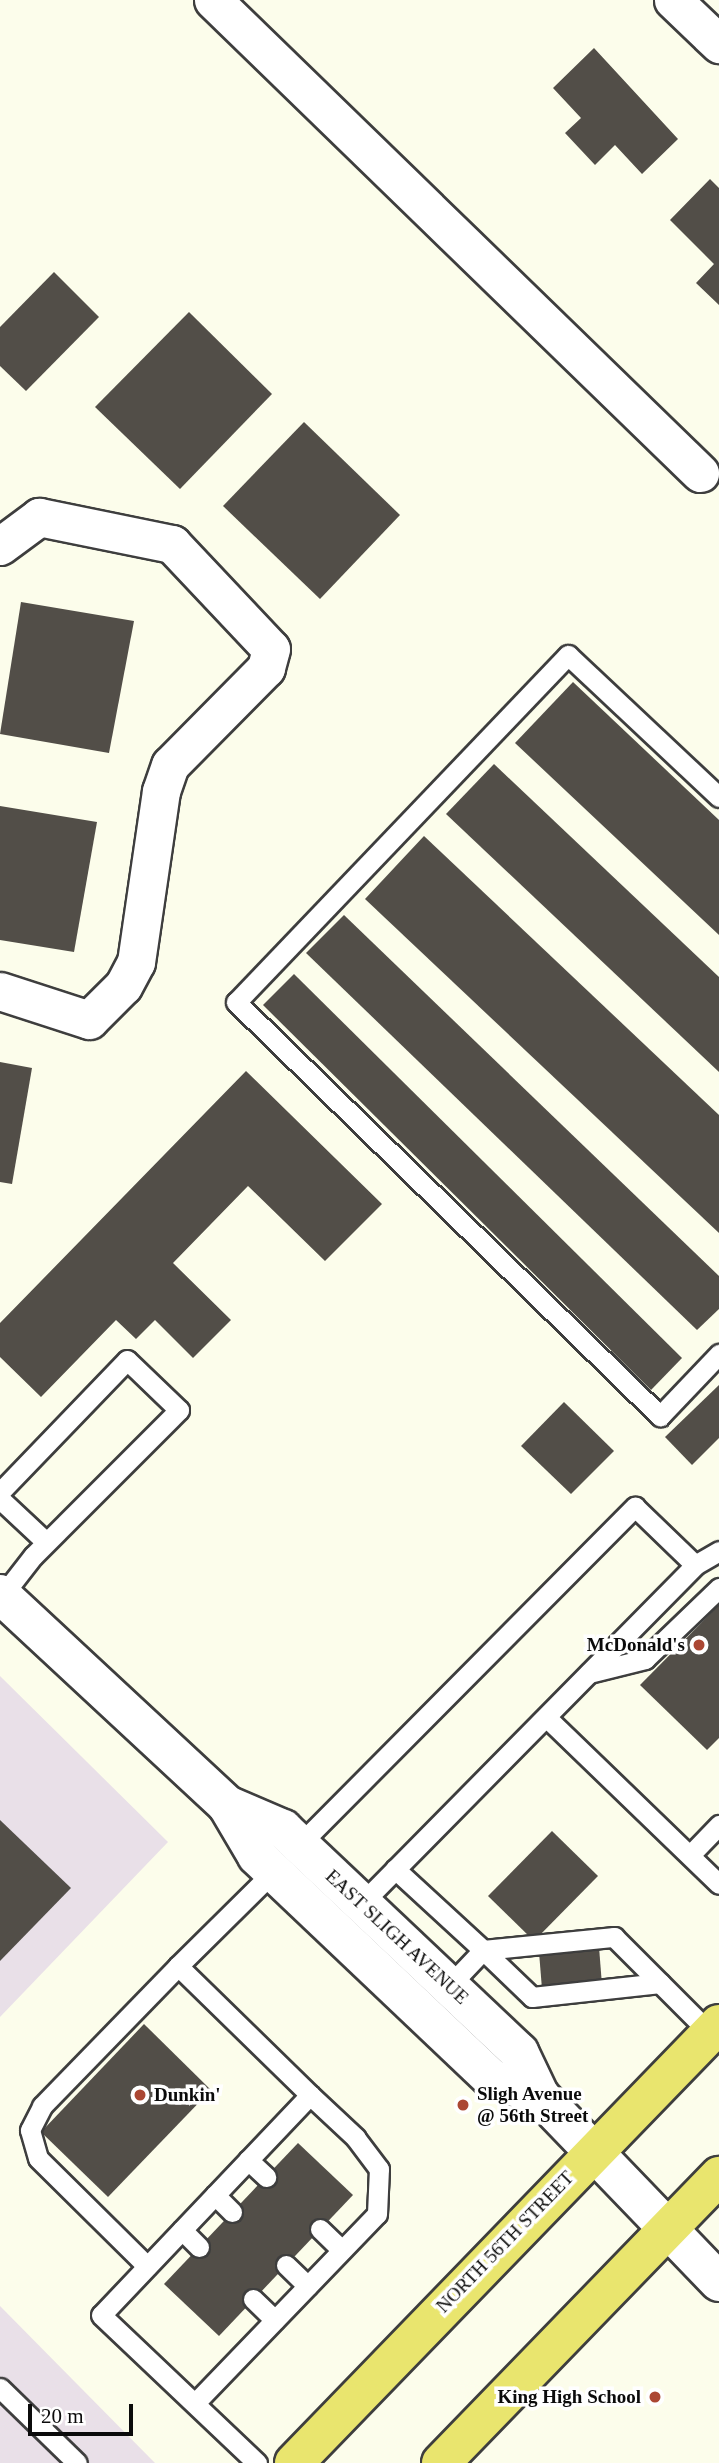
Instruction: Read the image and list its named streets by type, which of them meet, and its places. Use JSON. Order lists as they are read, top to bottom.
{
  "streets": {
    "main road": ["NORTH 56TH STREET"],
    "street": ["EAST SLIGH AVENUE"]
  },
  "crossings": [
    ["EAST SLIGH AVENUE", "NORTH 56TH STREET"]
  ],
  "places": [
    "McDonald's",
    "Dunkin'",
    "Sligh Avenue @ 56th Street",
    "King High School"
  ],
  "scale_bar": "20 m"
}
